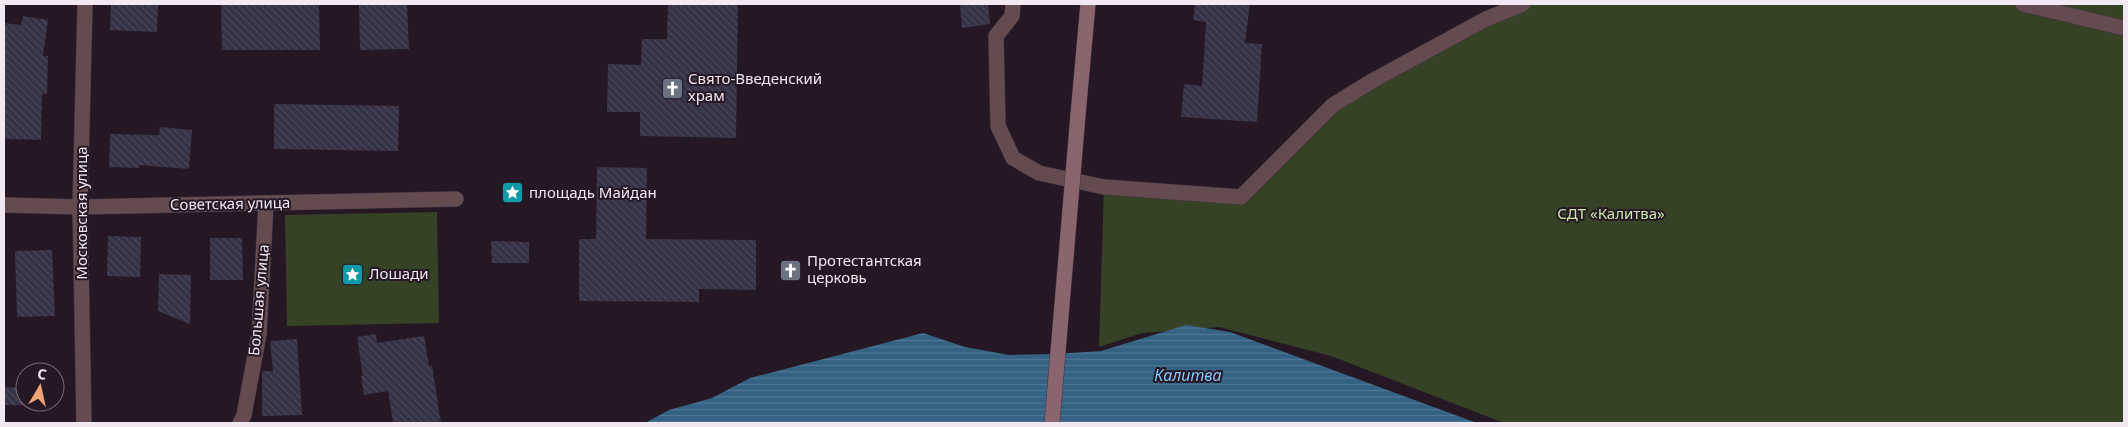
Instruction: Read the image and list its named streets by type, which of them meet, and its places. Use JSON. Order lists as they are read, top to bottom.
{
  "streets": {
    "street": ["Советская улица", "Московская улица", "Большая улица"]
  },
  "crossings": [
    ["Советская улица", "Московская улица"],
    ["Советская улица", "Большая улица"]
  ],
  "water": ["Калитва"],
  "parks": ["СДТ «Калитва»"],
  "places": {
    "church": ["Свято-Введенский храм", "Протестантская церковь"],
    "place": ["площадь Майдан", "Лошади"]
  },
  "north": "top"
}
